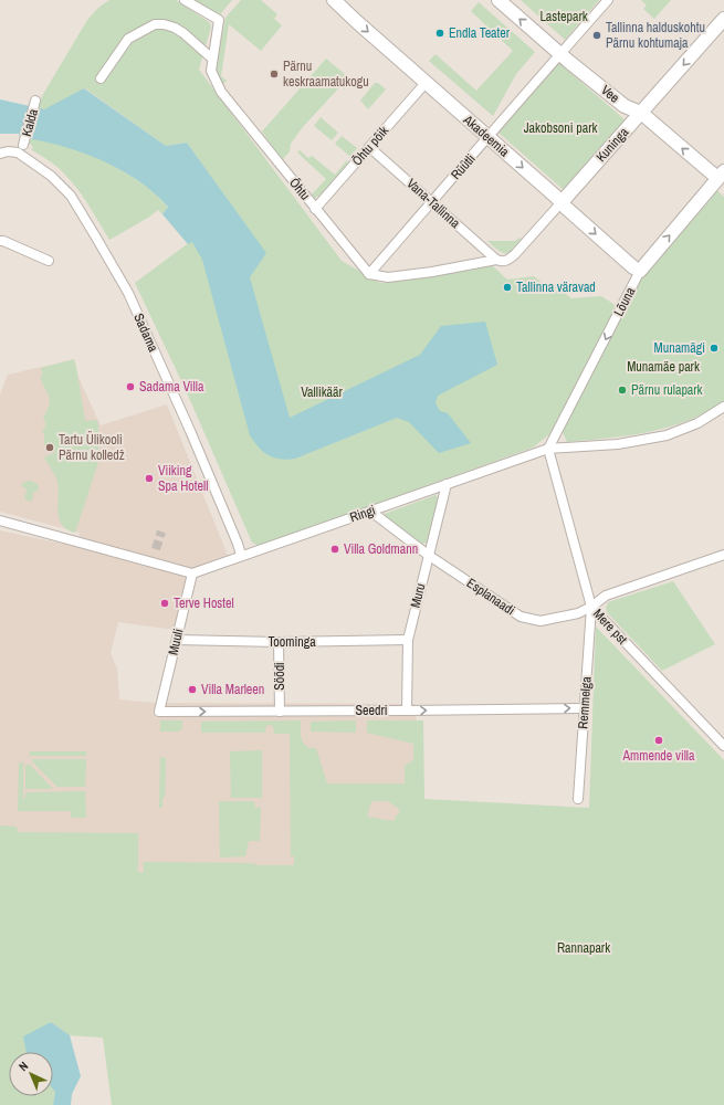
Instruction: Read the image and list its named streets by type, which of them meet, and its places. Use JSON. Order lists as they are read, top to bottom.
{
  "streets": {
    "street": [
      "Vee",
      "Kalda",
      "Akadeemia",
      "Kuninga",
      "Õhtu põik",
      "Rüütli",
      "Õhtu",
      "Vana-Tallinna",
      "Lõuna",
      "Sadama",
      "Ringi",
      "Muru",
      "Esplanaadi",
      "Mere pst",
      "Muuli",
      "Toominga",
      "Söödi",
      "Remmelga",
      "Seedri"
    ]
  },
  "crossings": [
    ["Vee", "Kuninga"],
    ["Vee", "Rüütli"],
    ["Vee", "Lõuna"],
    ["Akadeemia", "Kuninga"],
    ["Akadeemia", "Õhtu põik"],
    ["Akadeemia", "Rüütli"],
    ["Akadeemia", "Lõuna"],
    ["Kuninga", "Vana-Tallinna"],
    ["Õhtu põik", "Õhtu"],
    ["Õhtu põik", "Vana-Tallinna"],
    ["Rüütli", "Õhtu"],
    ["Rüütli", "Vana-Tallinna"],
    ["Lõuna", "Ringi"],
    ["Lõuna", "Mere pst"],
    ["Sadama", "Ringi"],
    ["Ringi", "Muru"],
    ["Ringi", "Esplanaadi"],
    ["Ringi", "Mere pst"],
    ["Ringi", "Muuli"],
    ["Muru", "Esplanaadi"],
    ["Muru", "Toominga"],
    ["Muru", "Seedri"],
    ["Esplanaadi", "Mere pst"],
    ["Esplanaadi", "Remmelga"],
    ["Mere pst", "Remmelga"],
    ["Muuli", "Toominga"],
    ["Muuli", "Seedri"],
    ["Toominga", "Söödi"],
    ["Söödi", "Seedri"],
    ["Remmelga", "Seedri"]
  ],
  "one_way": [
    "Vee",
    "Akadeemia",
    "Kuninga",
    "Seedri"
  ],
  "parks": [
    "Lastepark",
    "Jakobsoni park",
    "Munamäe park",
    "Vallikäär",
    "Rannapark"
  ],
  "places": [
    "Endla Teater",
    "Tallinna halduskohtu Pärnu kohtumaja",
    "Pärnu keskraamatukogu",
    "Tallinna väravad",
    "Munamägi",
    "Sadama Villa",
    "Pärnu rulapark",
    "Tartu Ülikooli Pärnu kolledž",
    "Viiking Spa Hotell",
    "Villa Goldmann",
    "Terve Hostel",
    "Villa Marleen",
    "Ammende villa"
  ],
  "north": "top left"
}
